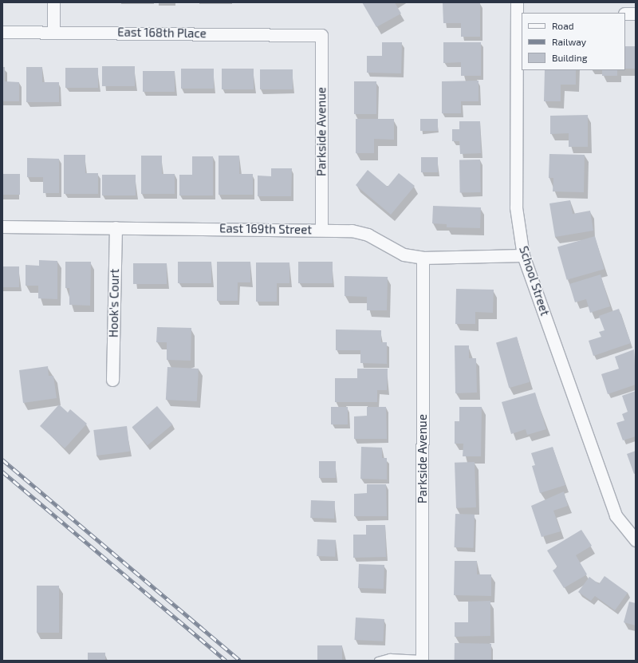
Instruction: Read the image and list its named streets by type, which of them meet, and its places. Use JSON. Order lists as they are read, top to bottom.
{
  "streets": {
    "street": [
      "East 168th Place",
      "Parkside Avenue",
      "East 169th Street",
      "School Street",
      "Hook's Court"
    ]
  },
  "crossings": [
    ["East 168th Place", "Parkside Avenue"],
    ["Parkside Avenue", "East 169th Street"],
    ["East 169th Street", "School Street"],
    ["East 169th Street", "Hook's Court"]
  ],
  "legend": ["Road", "Railway", "Building"]
}
